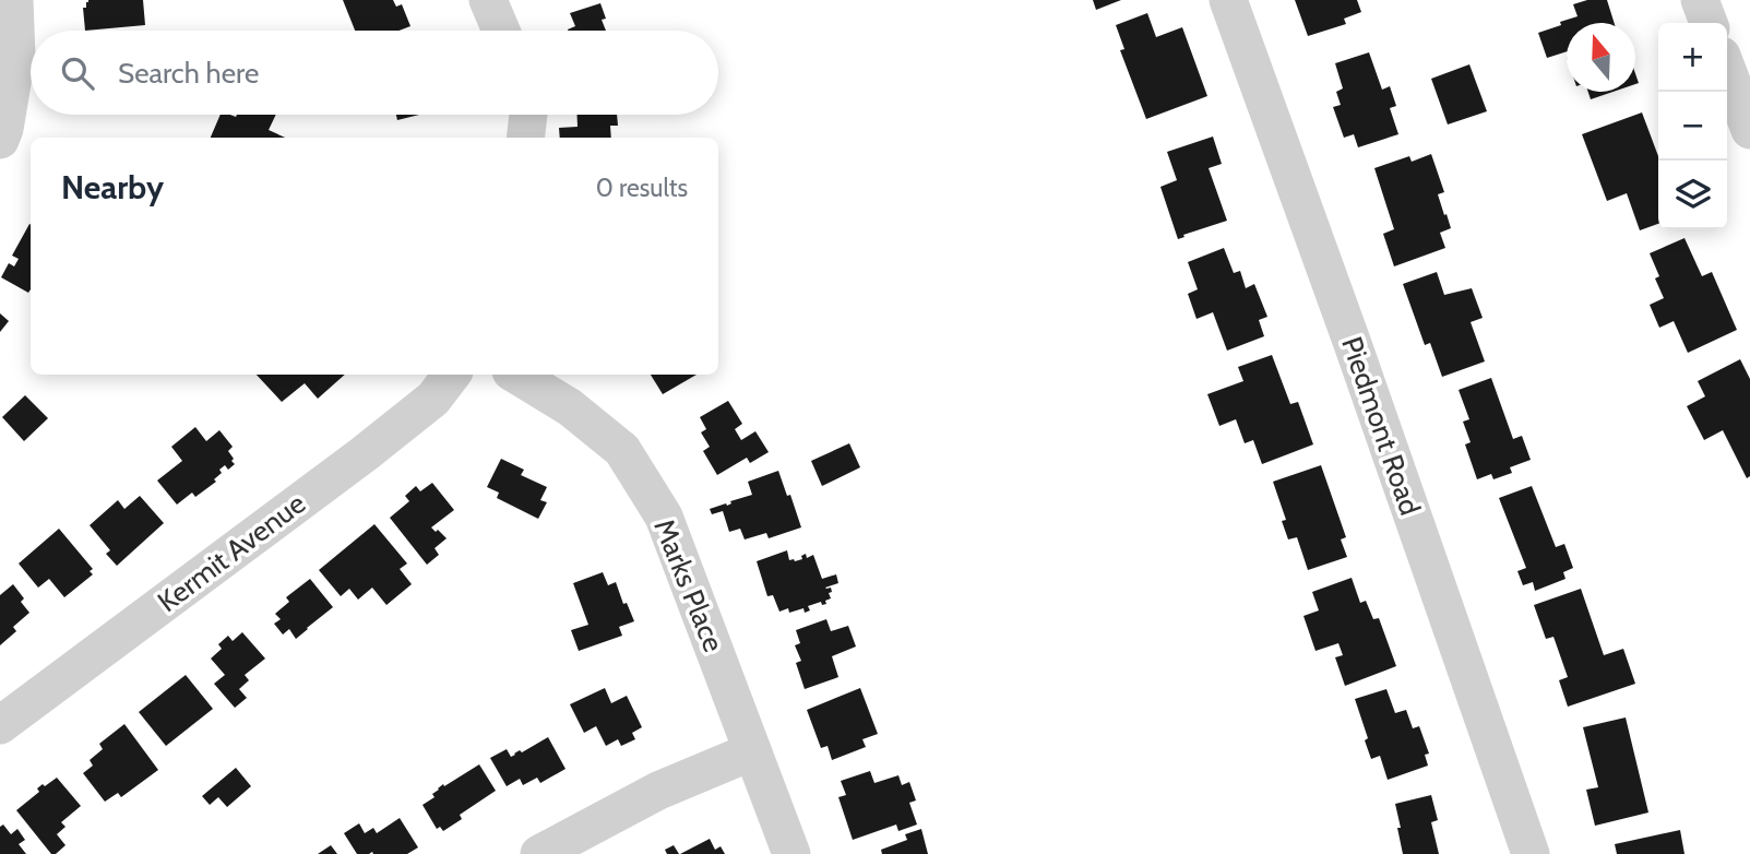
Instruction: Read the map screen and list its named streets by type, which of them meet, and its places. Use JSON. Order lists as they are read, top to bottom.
{
  "streets": {
    "street": ["Piedmont Road", "Kermit Avenue", "Marks Place"]
  },
  "north": "top",
  "page": {
    "map_buttons": ["+", "−"],
    "search": "Search here",
    "heading": ["Nearby", "0 results"]
  }
}
